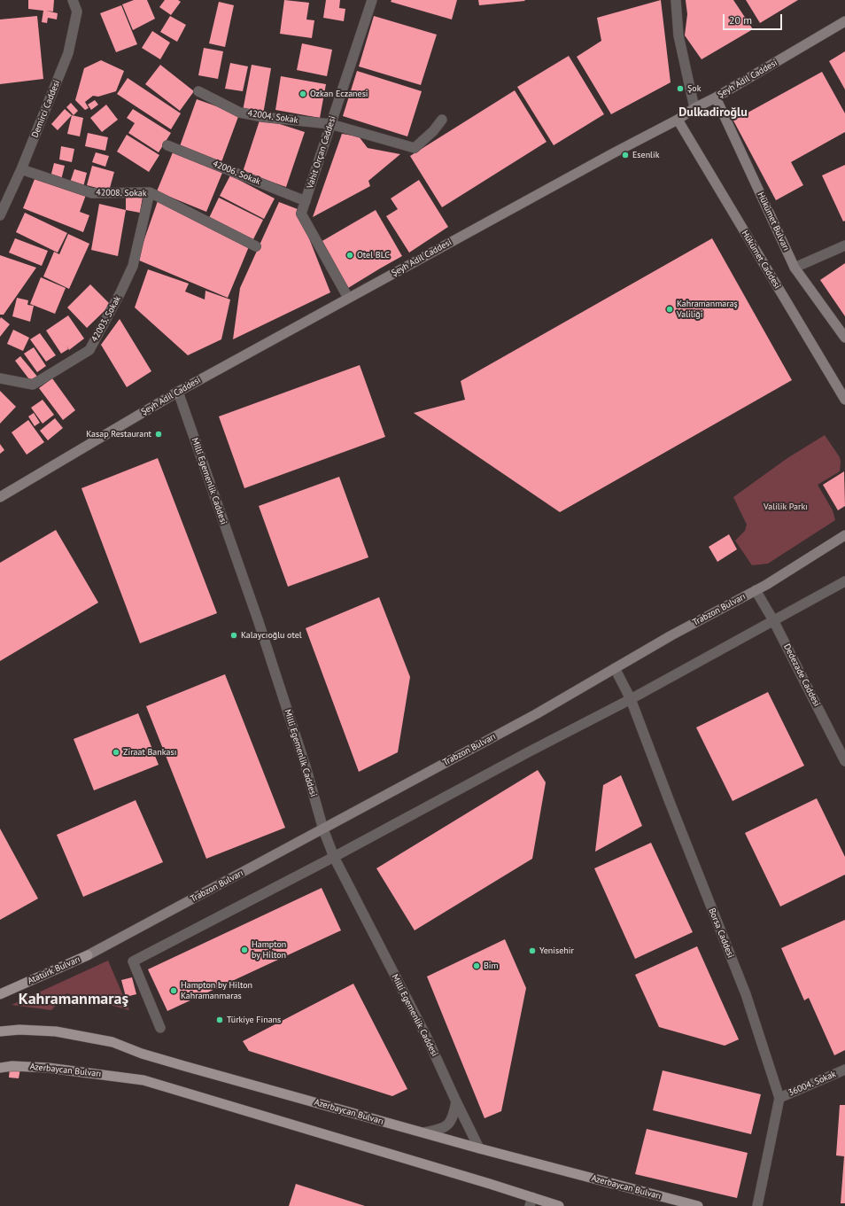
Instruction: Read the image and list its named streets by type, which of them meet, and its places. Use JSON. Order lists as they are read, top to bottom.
{
  "streets": {
    "main road": [
      "Şeyh Adil Caddesi",
      "Hükümet Bulvarı",
      "Hükümet Caddesi",
      "Trabzon Bulvarı",
      "Atatürk Bulvarı",
      "Azerbaycan Bulvarı"
    ],
    "street": [
      "Demirci Caddesi",
      "42004. Sokak",
      "Vahit Orçan Caddesi",
      "42006. Sokak",
      "42008. Sokak",
      "42003. Sokak",
      "Milli Egemenlik Caddesi",
      "Dedezade Caddesi",
      "Borsa Caddesi",
      "36004. Sokak"
    ]
  },
  "crossings": [
    ["Şeyh Adil Caddesi", "Vahit Orçan Caddesi"],
    ["Şeyh Adil Caddesi", "Hükümet Bulvarı"],
    ["Şeyh Adil Caddesi", "Hükümet Caddesi"],
    ["Şeyh Adil Caddesi", "Milli Egemenlik Caddesi"],
    ["Demirci Caddesi", "42008. Sokak"],
    ["42004. Sokak", "Vahit Orçan Caddesi"],
    ["Vahit Orçan Caddesi", "42006. Sokak"],
    ["42008. Sokak", "42003. Sokak"],
    ["Milli Egemenlik Caddesi", "Trabzon Bulvarı"],
    ["Milli Egemenlik Caddesi", "Azerbaycan Bulvarı"],
    ["Trabzon Bulvarı", "Dedezade Caddesi"],
    ["Trabzon Bulvarı", "Borsa Caddesi"],
    ["Trabzon Bulvarı", "Atatürk Bulvarı"],
    ["Borsa Caddesi", "36004. Sokak"]
  ],
  "districts": ["Dulkadiroğlu", "Kahramanmaraş"],
  "parks": ["Valilik Parkı"],
  "places": [
    "Şok",
    "Ozkan Eczanesi",
    "Esenlik",
    "Otel BLC",
    "Kahramanmaraş Valiliği",
    "Kasap Restaurant",
    "Kalaycıoğlu otel",
    "Ziraat Bankası",
    "Hampton by Hilton",
    "Yenisehir",
    "Bim",
    "Hampton by Hilton Kahramanmaras",
    "Türkiye Finans"
  ],
  "scale_bar": "20 m"
}
